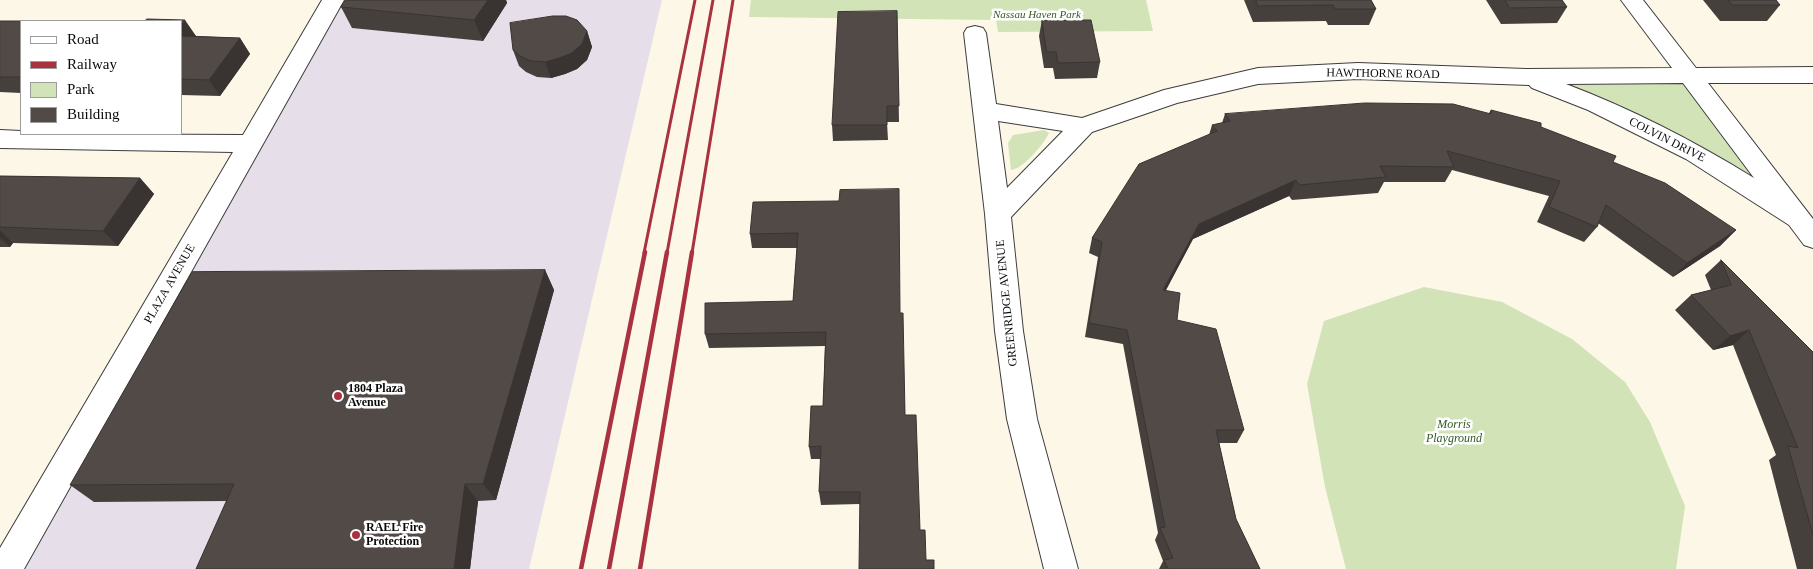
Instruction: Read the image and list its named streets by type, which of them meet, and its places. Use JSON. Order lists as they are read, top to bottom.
{
  "streets": {
    "street": [
      "HAWTHORNE ROAD",
      "COLVIN DRIVE",
      "PLAZA AVENUE",
      "GREENRIDGE AVENUE"
    ]
  },
  "crossings": [
    ["HAWTHORNE ROAD", "COLVIN DRIVE"],
    ["HAWTHORNE ROAD", "GREENRIDGE AVENUE"]
  ],
  "parks": ["Nassau Haven Park", "Morris Playground"],
  "places": ["1804 Plaza Avenue", "RAEL Fire Protection"],
  "legend": [
    "Road",
    "Railway",
    "Park",
    "Building"
  ]
}
